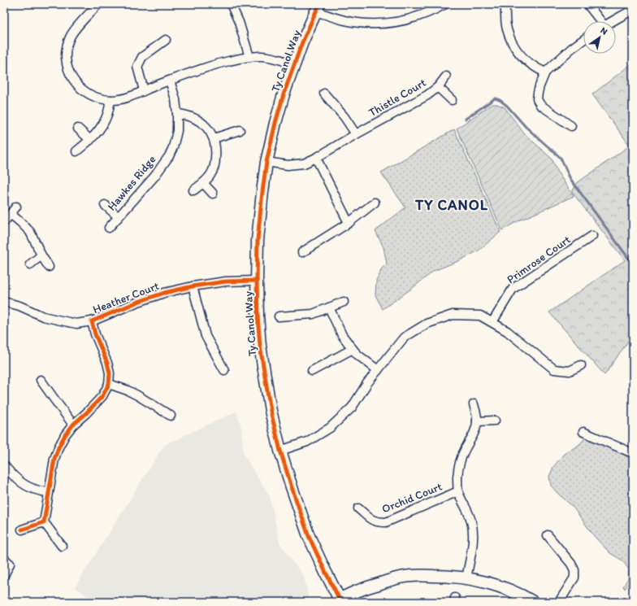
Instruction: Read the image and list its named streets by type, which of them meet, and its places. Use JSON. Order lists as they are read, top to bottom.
{
  "streets": {
    "street": [
      "Ty Canol Way",
      "Thistle Court",
      "Hawkes Ridge",
      "Primrose Court",
      "Heather Court",
      "Orchid Court"
    ]
  },
  "crossings": [
    ["Ty Canol Way", "Thistle Court"],
    ["Ty Canol Way", "Heather Court"]
  ],
  "districts": ["TY CANOL"],
  "north": "top right"
}
